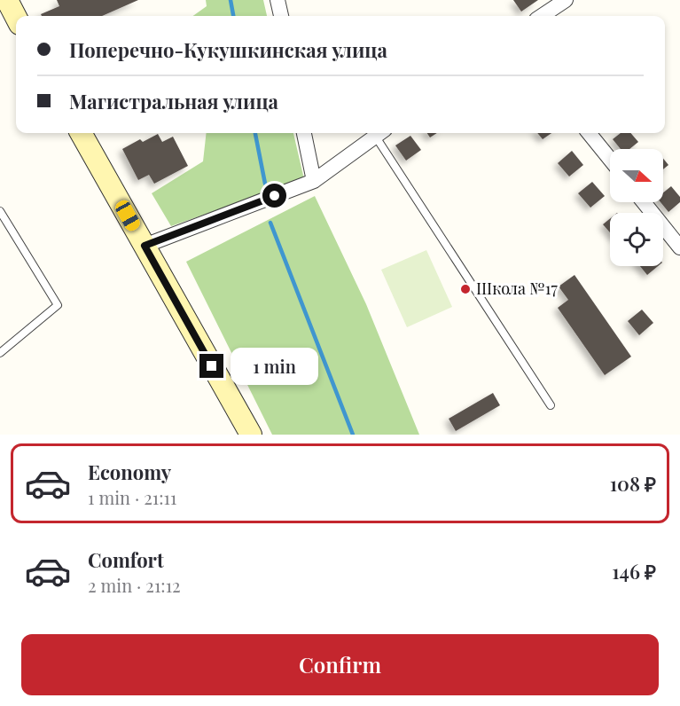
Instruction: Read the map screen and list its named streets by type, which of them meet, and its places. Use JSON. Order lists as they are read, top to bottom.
{
  "places": ["Школа №17"],
  "north": "right",
  "page": {
    "banner": ["Поперечно-Кукушкинская улица", "Магистральная улица"],
    "bubble": "1 min",
    "list": [
      {
        "name": "Economy",
        "note": "1 min · 21:11",
        "value": "108 ₽"
      },
      {
        "name": "Comfort",
        "note": "2 min · 21:12",
        "value": "146 ₽"
      }
    ],
    "buttons": "Confirm"
  }
}
